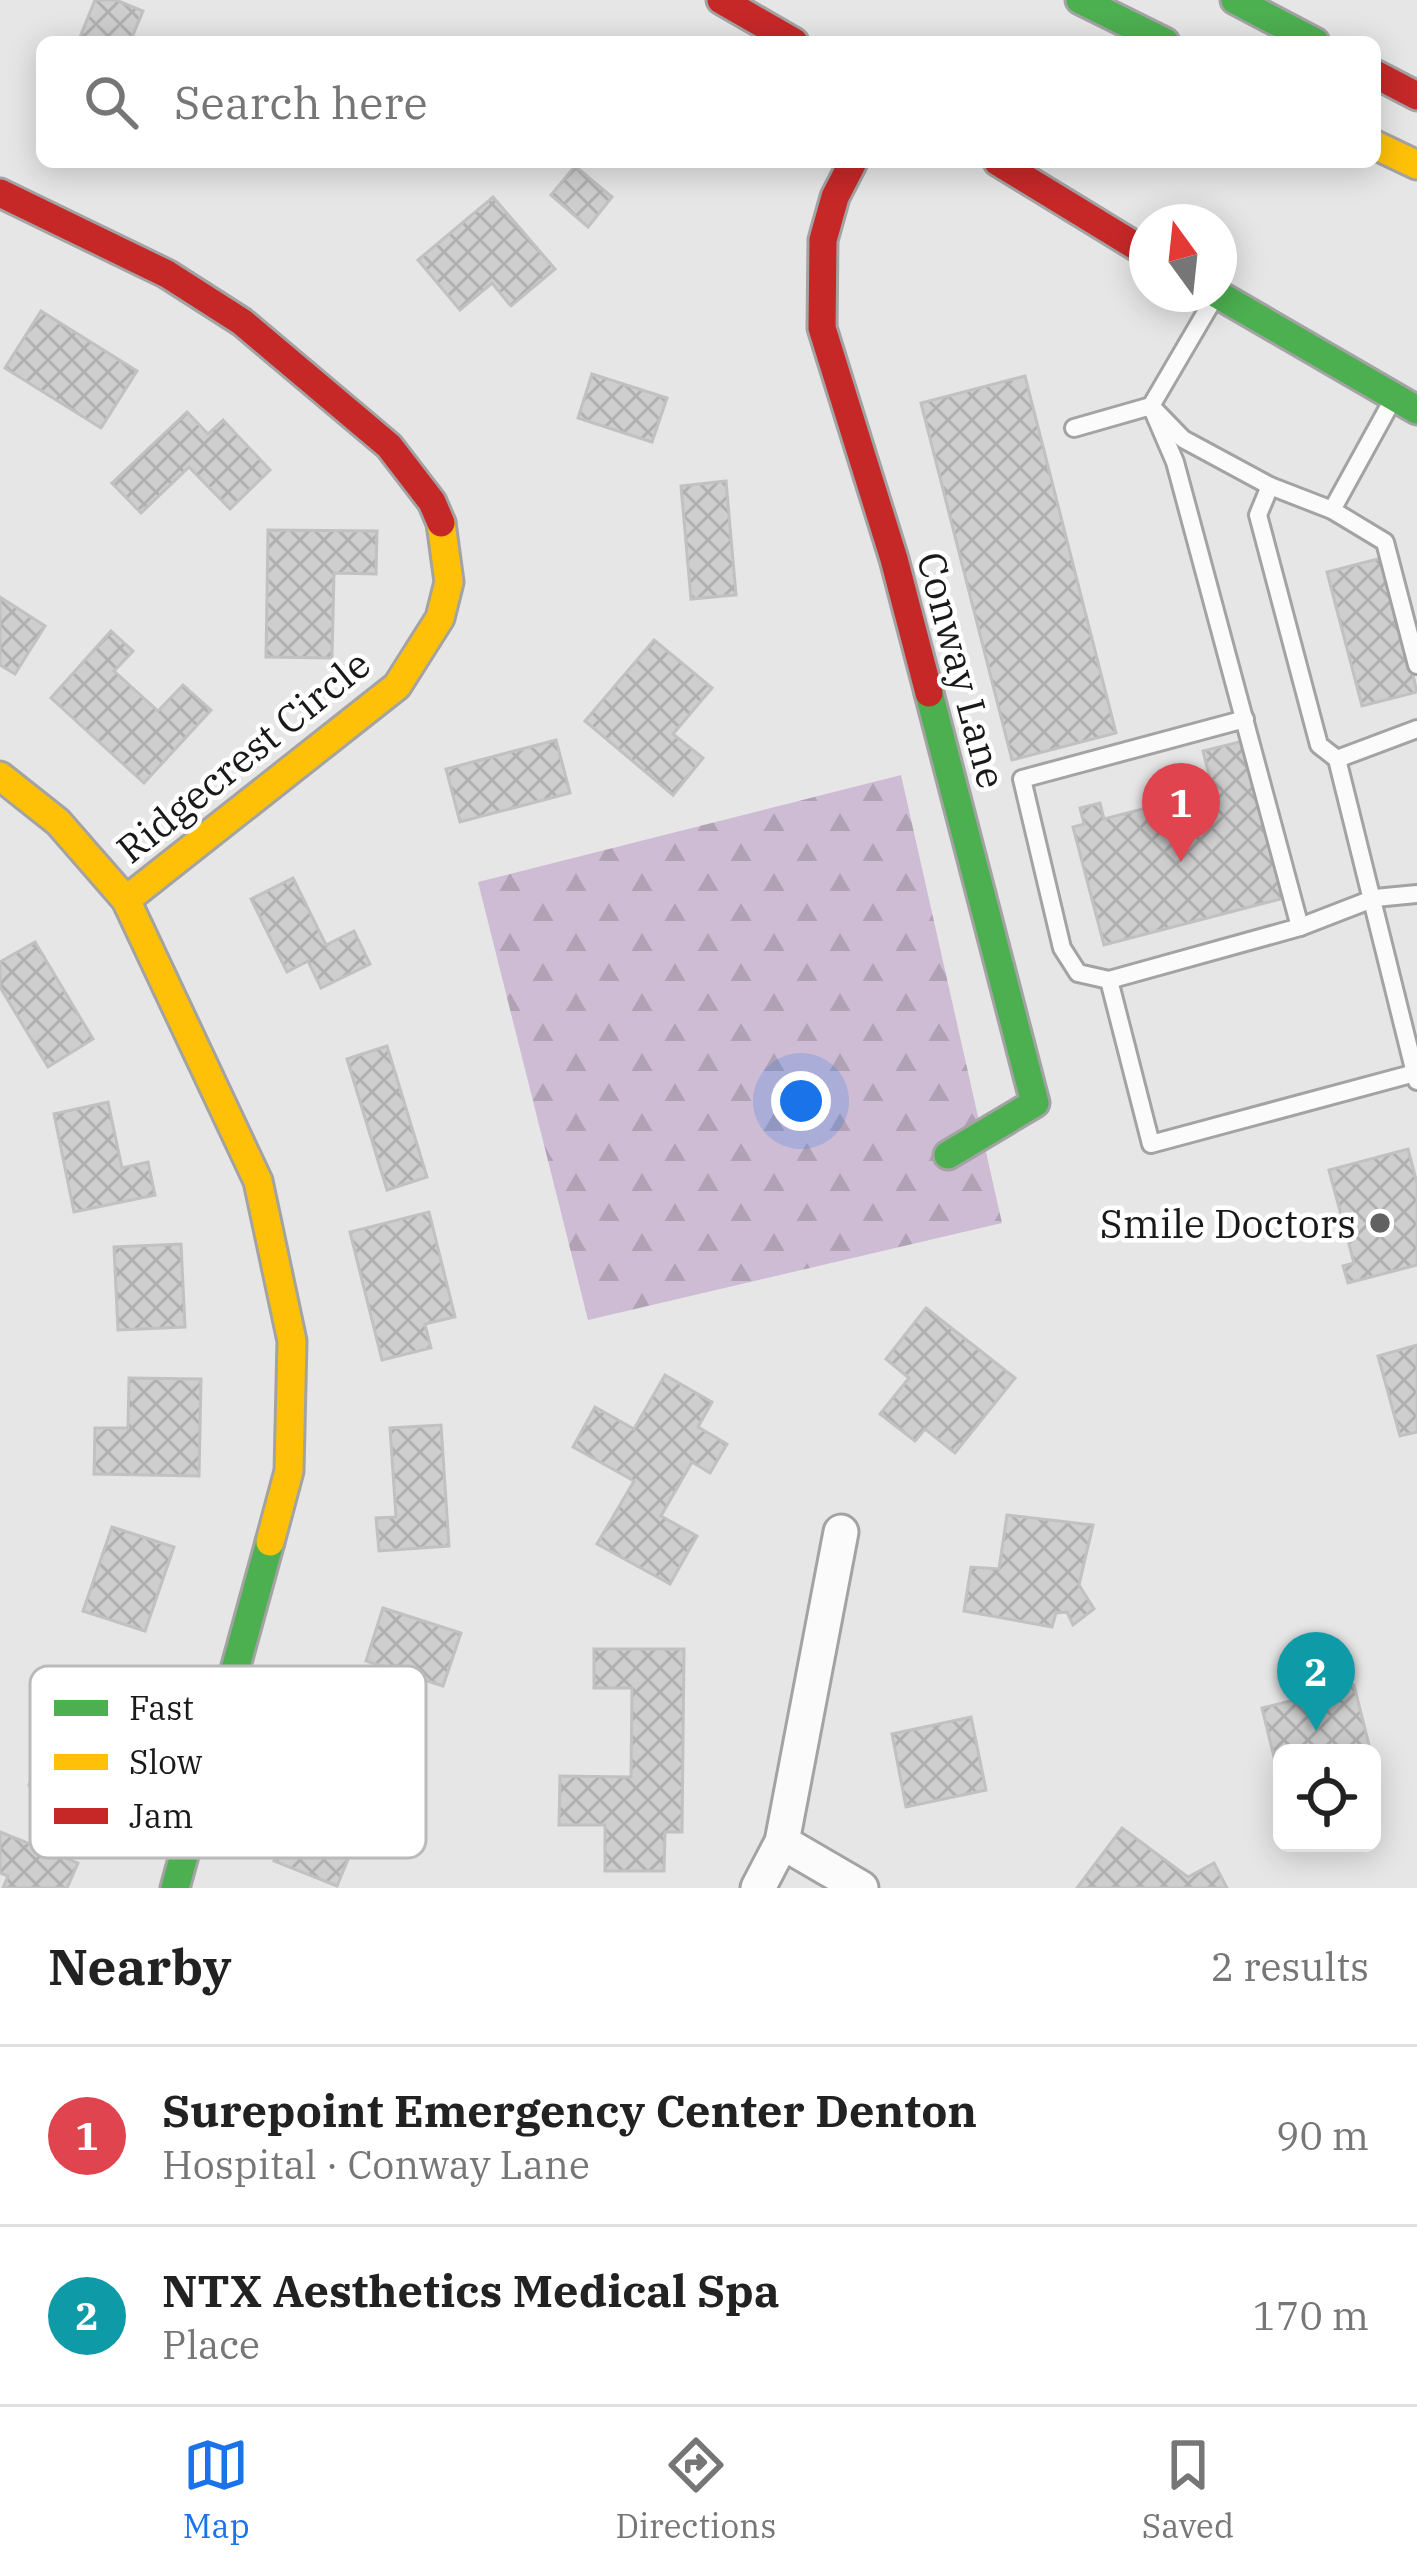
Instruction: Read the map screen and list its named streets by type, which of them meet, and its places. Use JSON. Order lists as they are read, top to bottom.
{
  "streets": {
    "main road": ["Conway Lane", "Ridgecrest Circle"]
  },
  "places": ["Smile Doctors"],
  "legend": ["Fast", "Slow", "Jam"],
  "north": "top",
  "page": {
    "search": "Search here",
    "pins": ["1", "2"],
    "heading": ["Nearby", "2 results"],
    "list": [
      {
        "mark": "1",
        "name": "Surepoint Emergency Center Denton",
        "note": "Hospital · Conway Lane",
        "value": "90 m"
      },
      {
        "mark": "2",
        "name": "NTX Aesthetics Medical Spa",
        "note": "Place",
        "value": "170 m"
      }
    ],
    "nav": ["Map", "Directions", "Saved"]
  }
}
